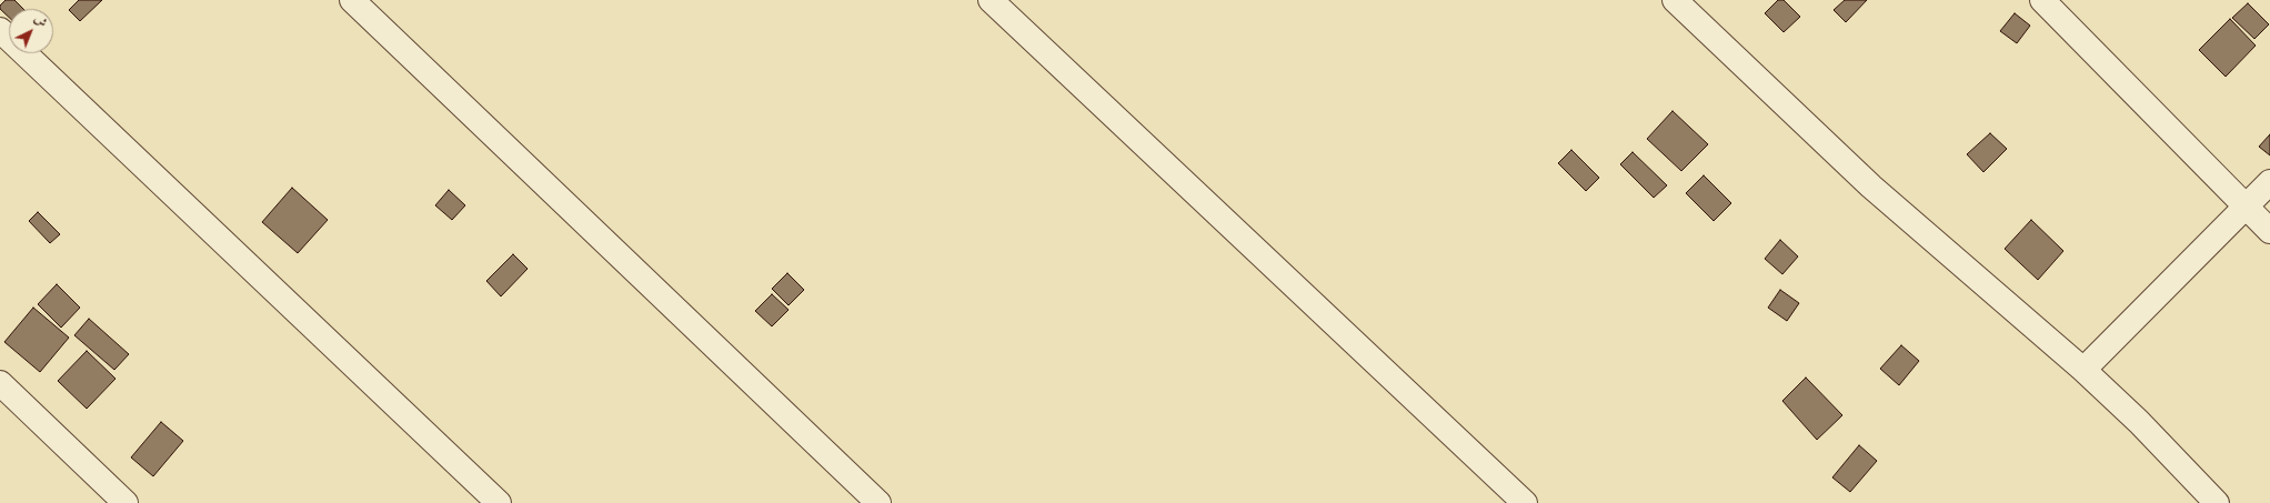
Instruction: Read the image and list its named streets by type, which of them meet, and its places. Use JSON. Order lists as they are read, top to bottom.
{
  "north": "top right"
}
